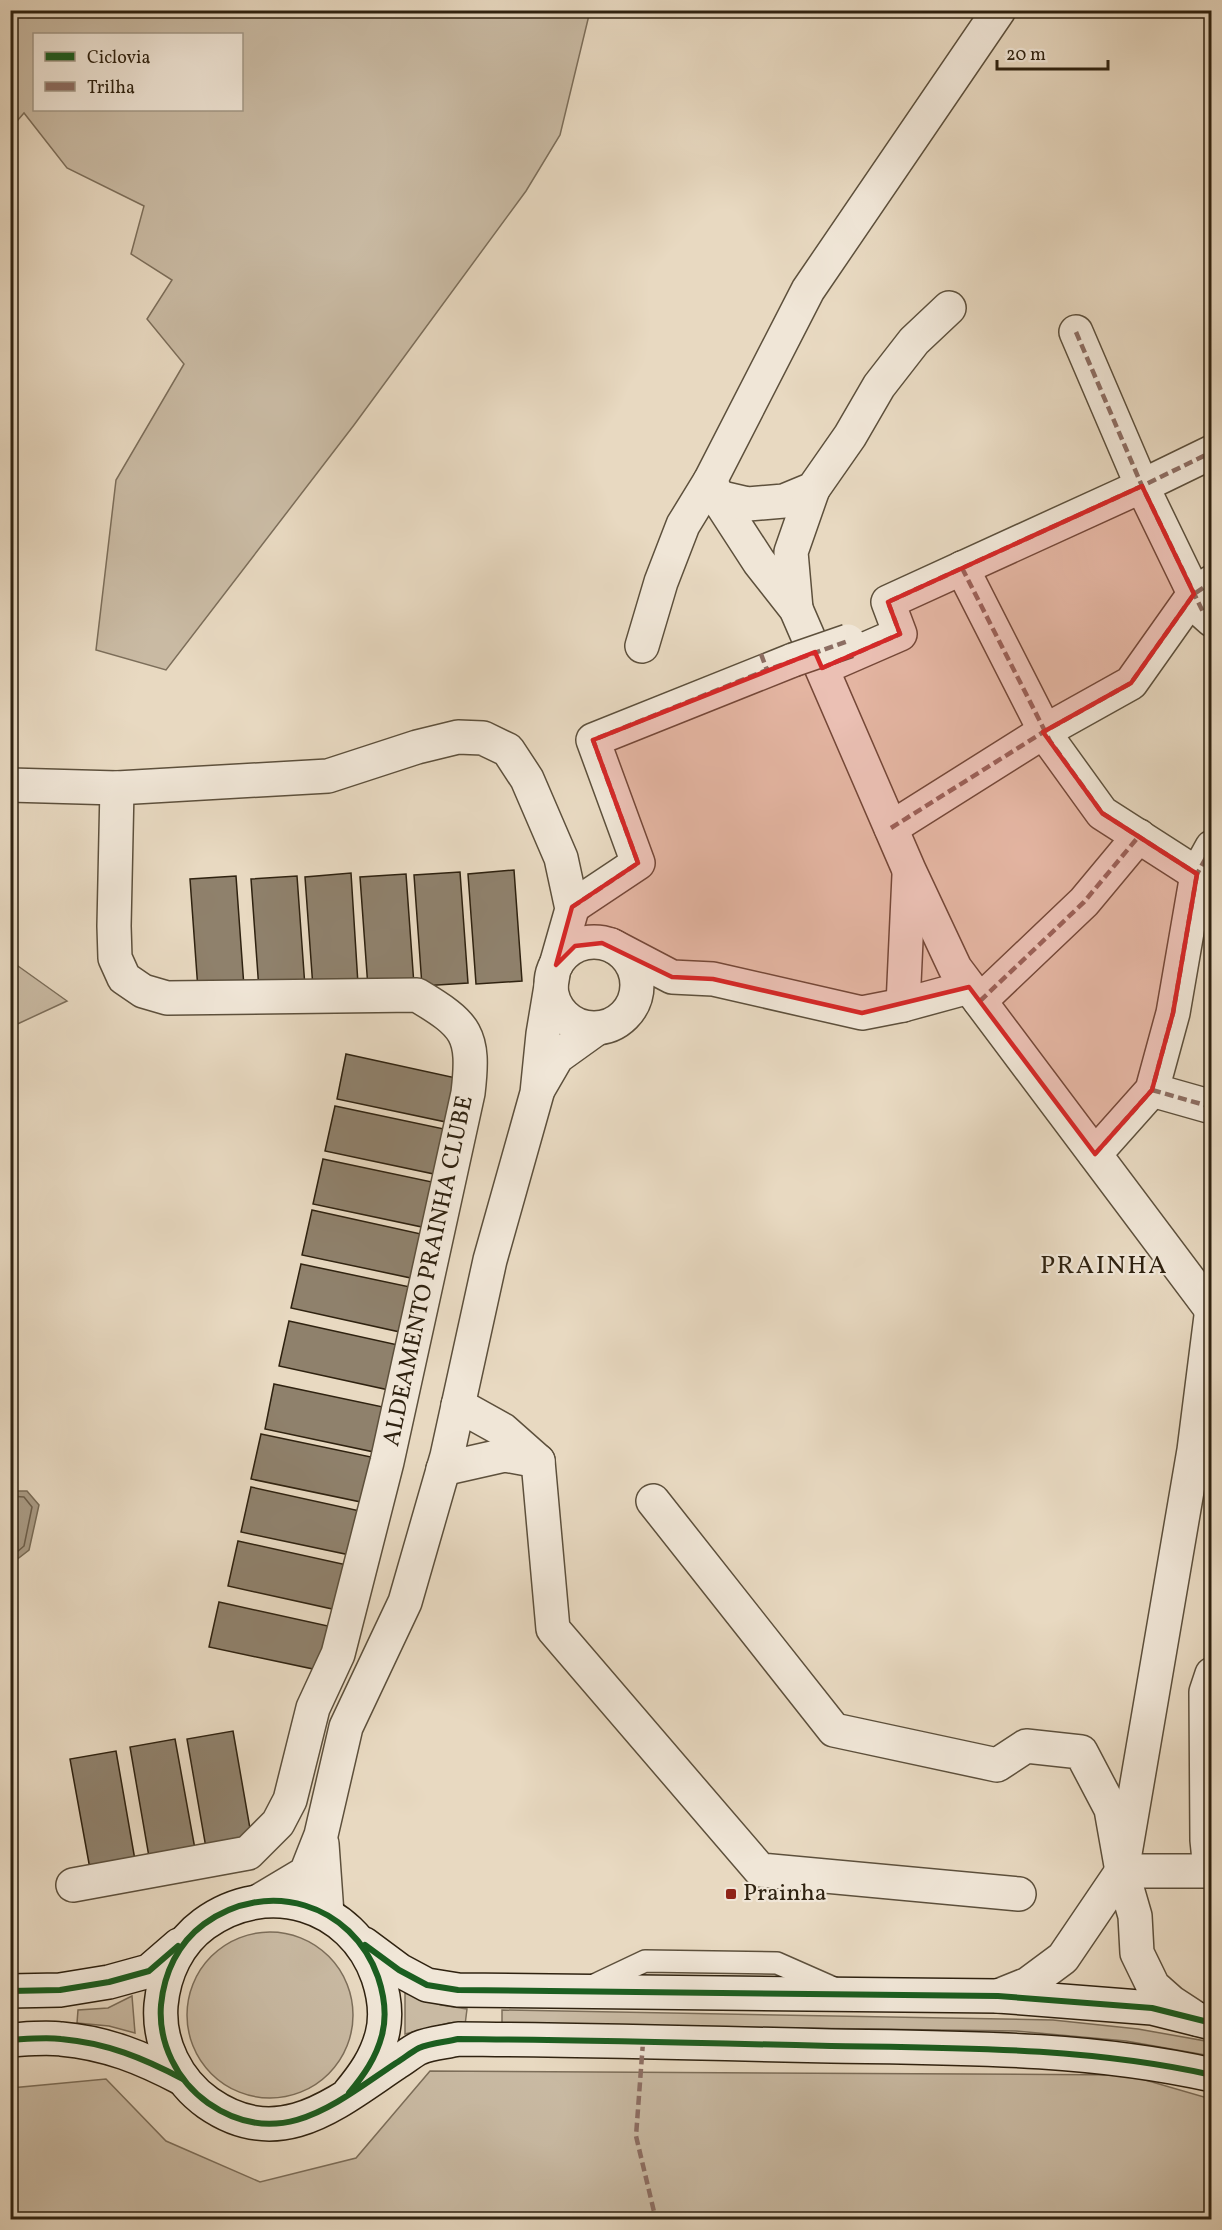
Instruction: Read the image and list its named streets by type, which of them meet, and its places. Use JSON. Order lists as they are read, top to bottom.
{
  "streets": {
    "street": ["ALDEAMENTO PRAINHA CLUBE"]
  },
  "districts": ["PRAINHA"],
  "places": {
    "transit": ["Prainha"]
  },
  "legend": ["Ciclovia", "Trilha"],
  "scale_bar": "20 m"
}
